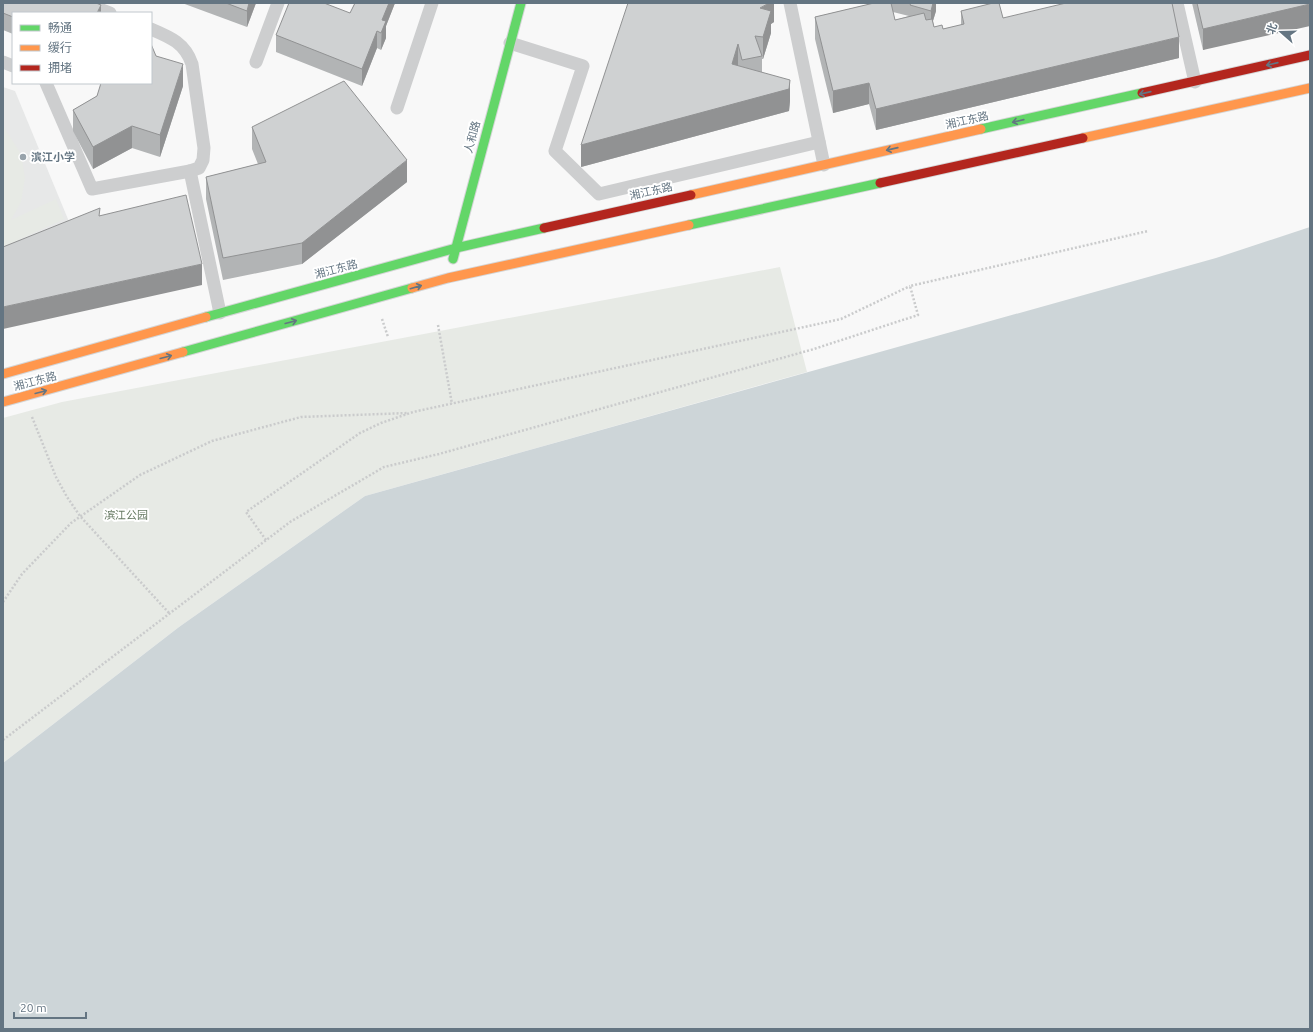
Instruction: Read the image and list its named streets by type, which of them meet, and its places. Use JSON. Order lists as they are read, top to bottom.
{
  "streets": {
    "main road": ["湘江东路", "人和路"]
  },
  "crossings": [
    ["湘江东路", "人和路"]
  ],
  "parks": ["滨江公园"],
  "places": ["滨江小学"],
  "legend": ["畅通", "缓行", "拥堵"],
  "scale_bar": "20 m",
  "north": "left"
}
